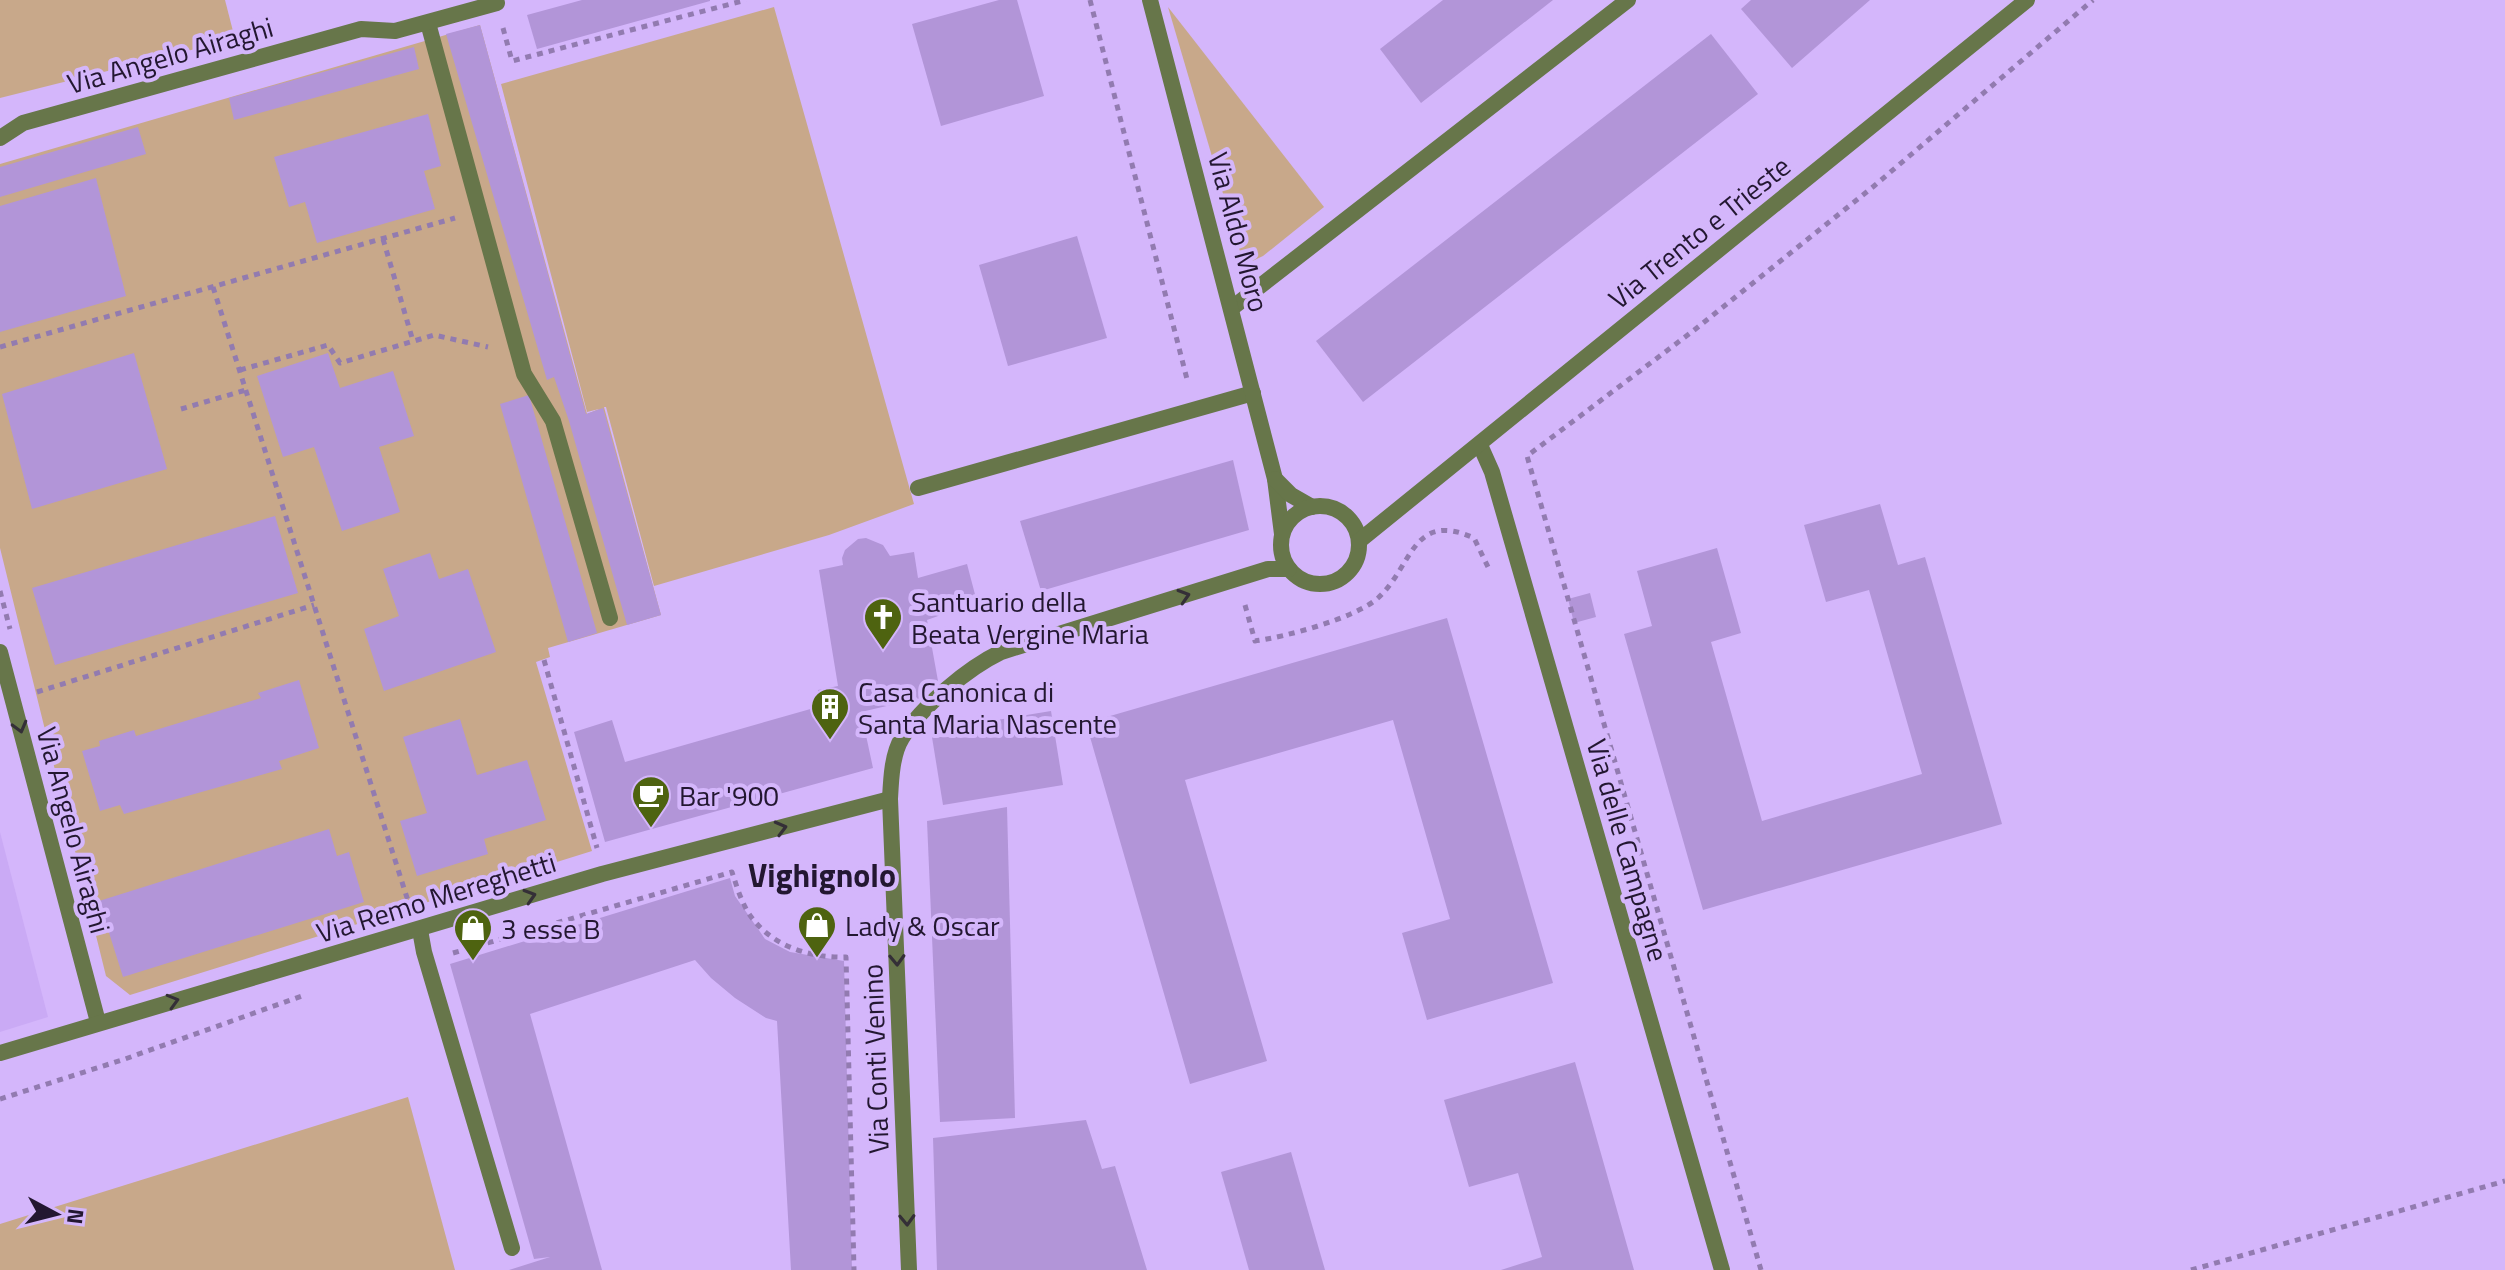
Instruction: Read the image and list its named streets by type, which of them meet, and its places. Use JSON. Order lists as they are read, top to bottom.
{
  "streets": {
    "street": [
      "Via Angelo Airaghi",
      "Via Aldo Moro",
      "Via Trento e Trieste",
      "Via delle Campagne",
      "Via Remo Mereghetti",
      "Via Conti Venino"
    ]
  },
  "crossings": [
    ["Via Angelo Airaghi", "Via Remo Mereghetti"],
    ["Via Aldo Moro", "Via Trento e Trieste"],
    ["Via Trento e Trieste", "Via delle Campagne"],
    ["Via Remo Mereghetti", "Via Conti Venino"]
  ],
  "one_way": ["Via Angelo Airaghi", "Via Remo Mereghetti", "Via Conti Venino"],
  "districts": ["Vighignolo"],
  "places": {
    "church": ["Santuario della Beata Vergine Maria"],
    "building": ["Casa Canonica di Santa Maria Nascente"],
    "cafe": ["Bar '900"],
    "shop": ["Lady & Oscar", "3 esse B"]
  },
  "north": "right"
}
